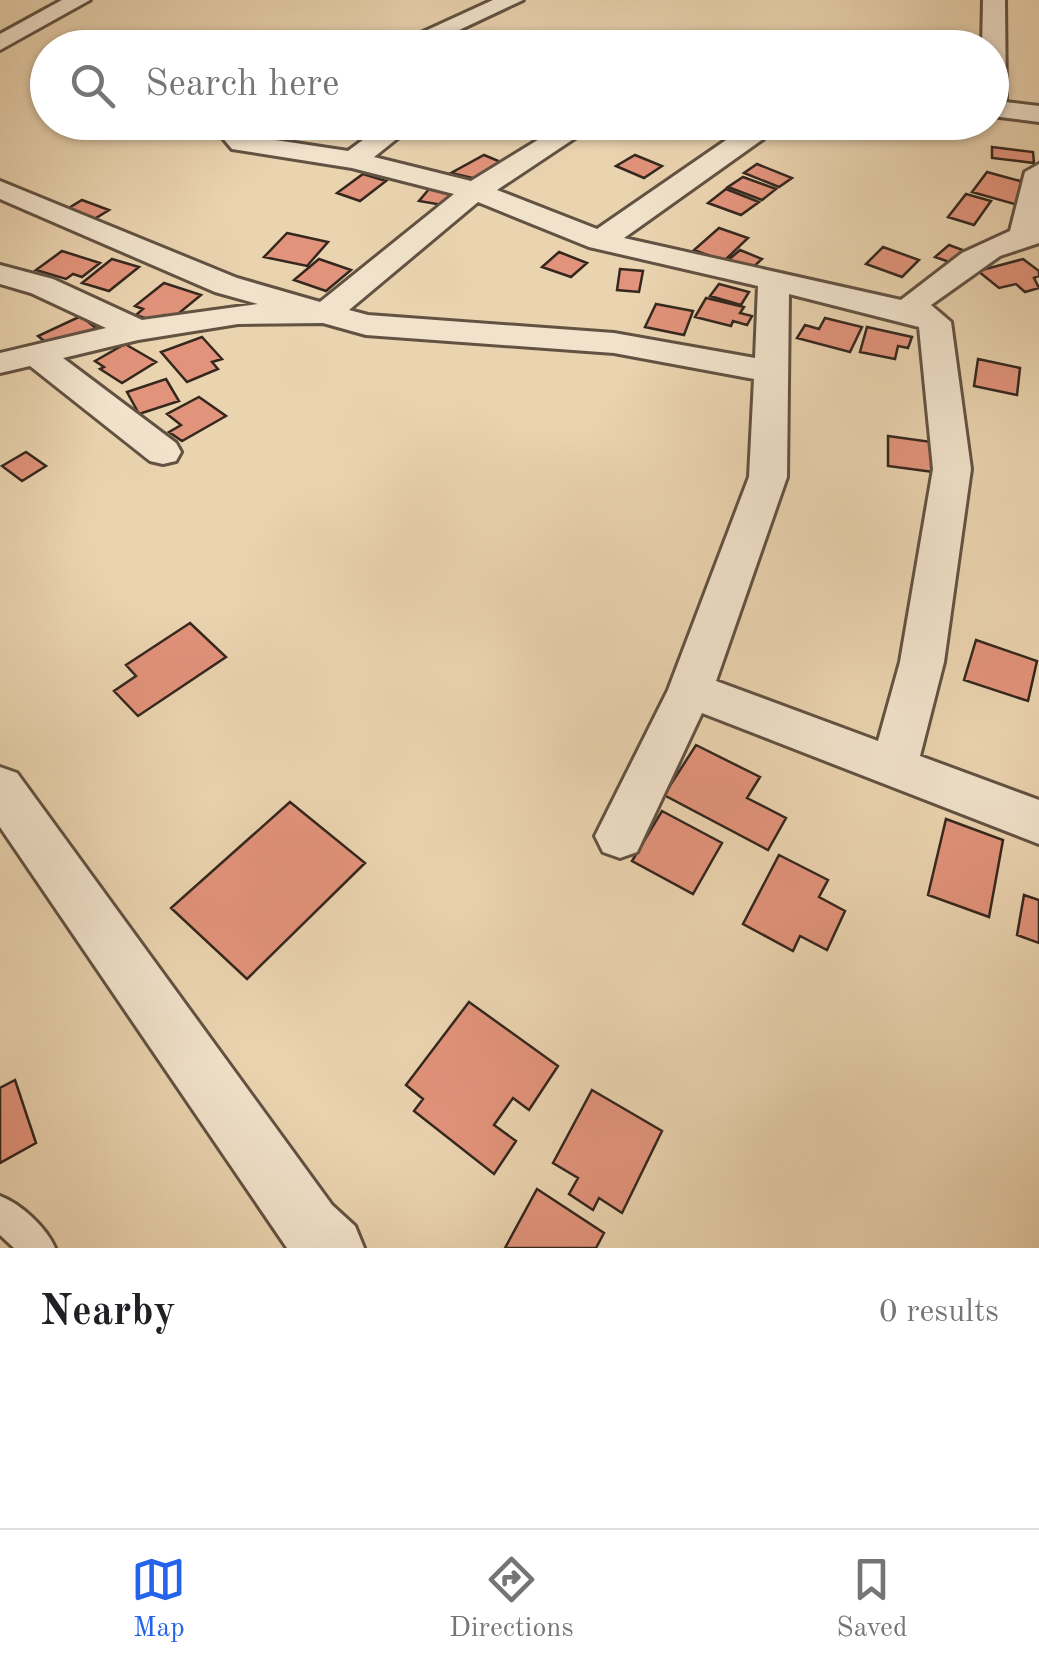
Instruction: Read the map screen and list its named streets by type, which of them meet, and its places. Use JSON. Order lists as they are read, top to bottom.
{
  "page": {
    "search": "Search here",
    "heading": ["Nearby", "0 results"],
    "nav": ["Map", "Directions", "Saved"]
  }
}
